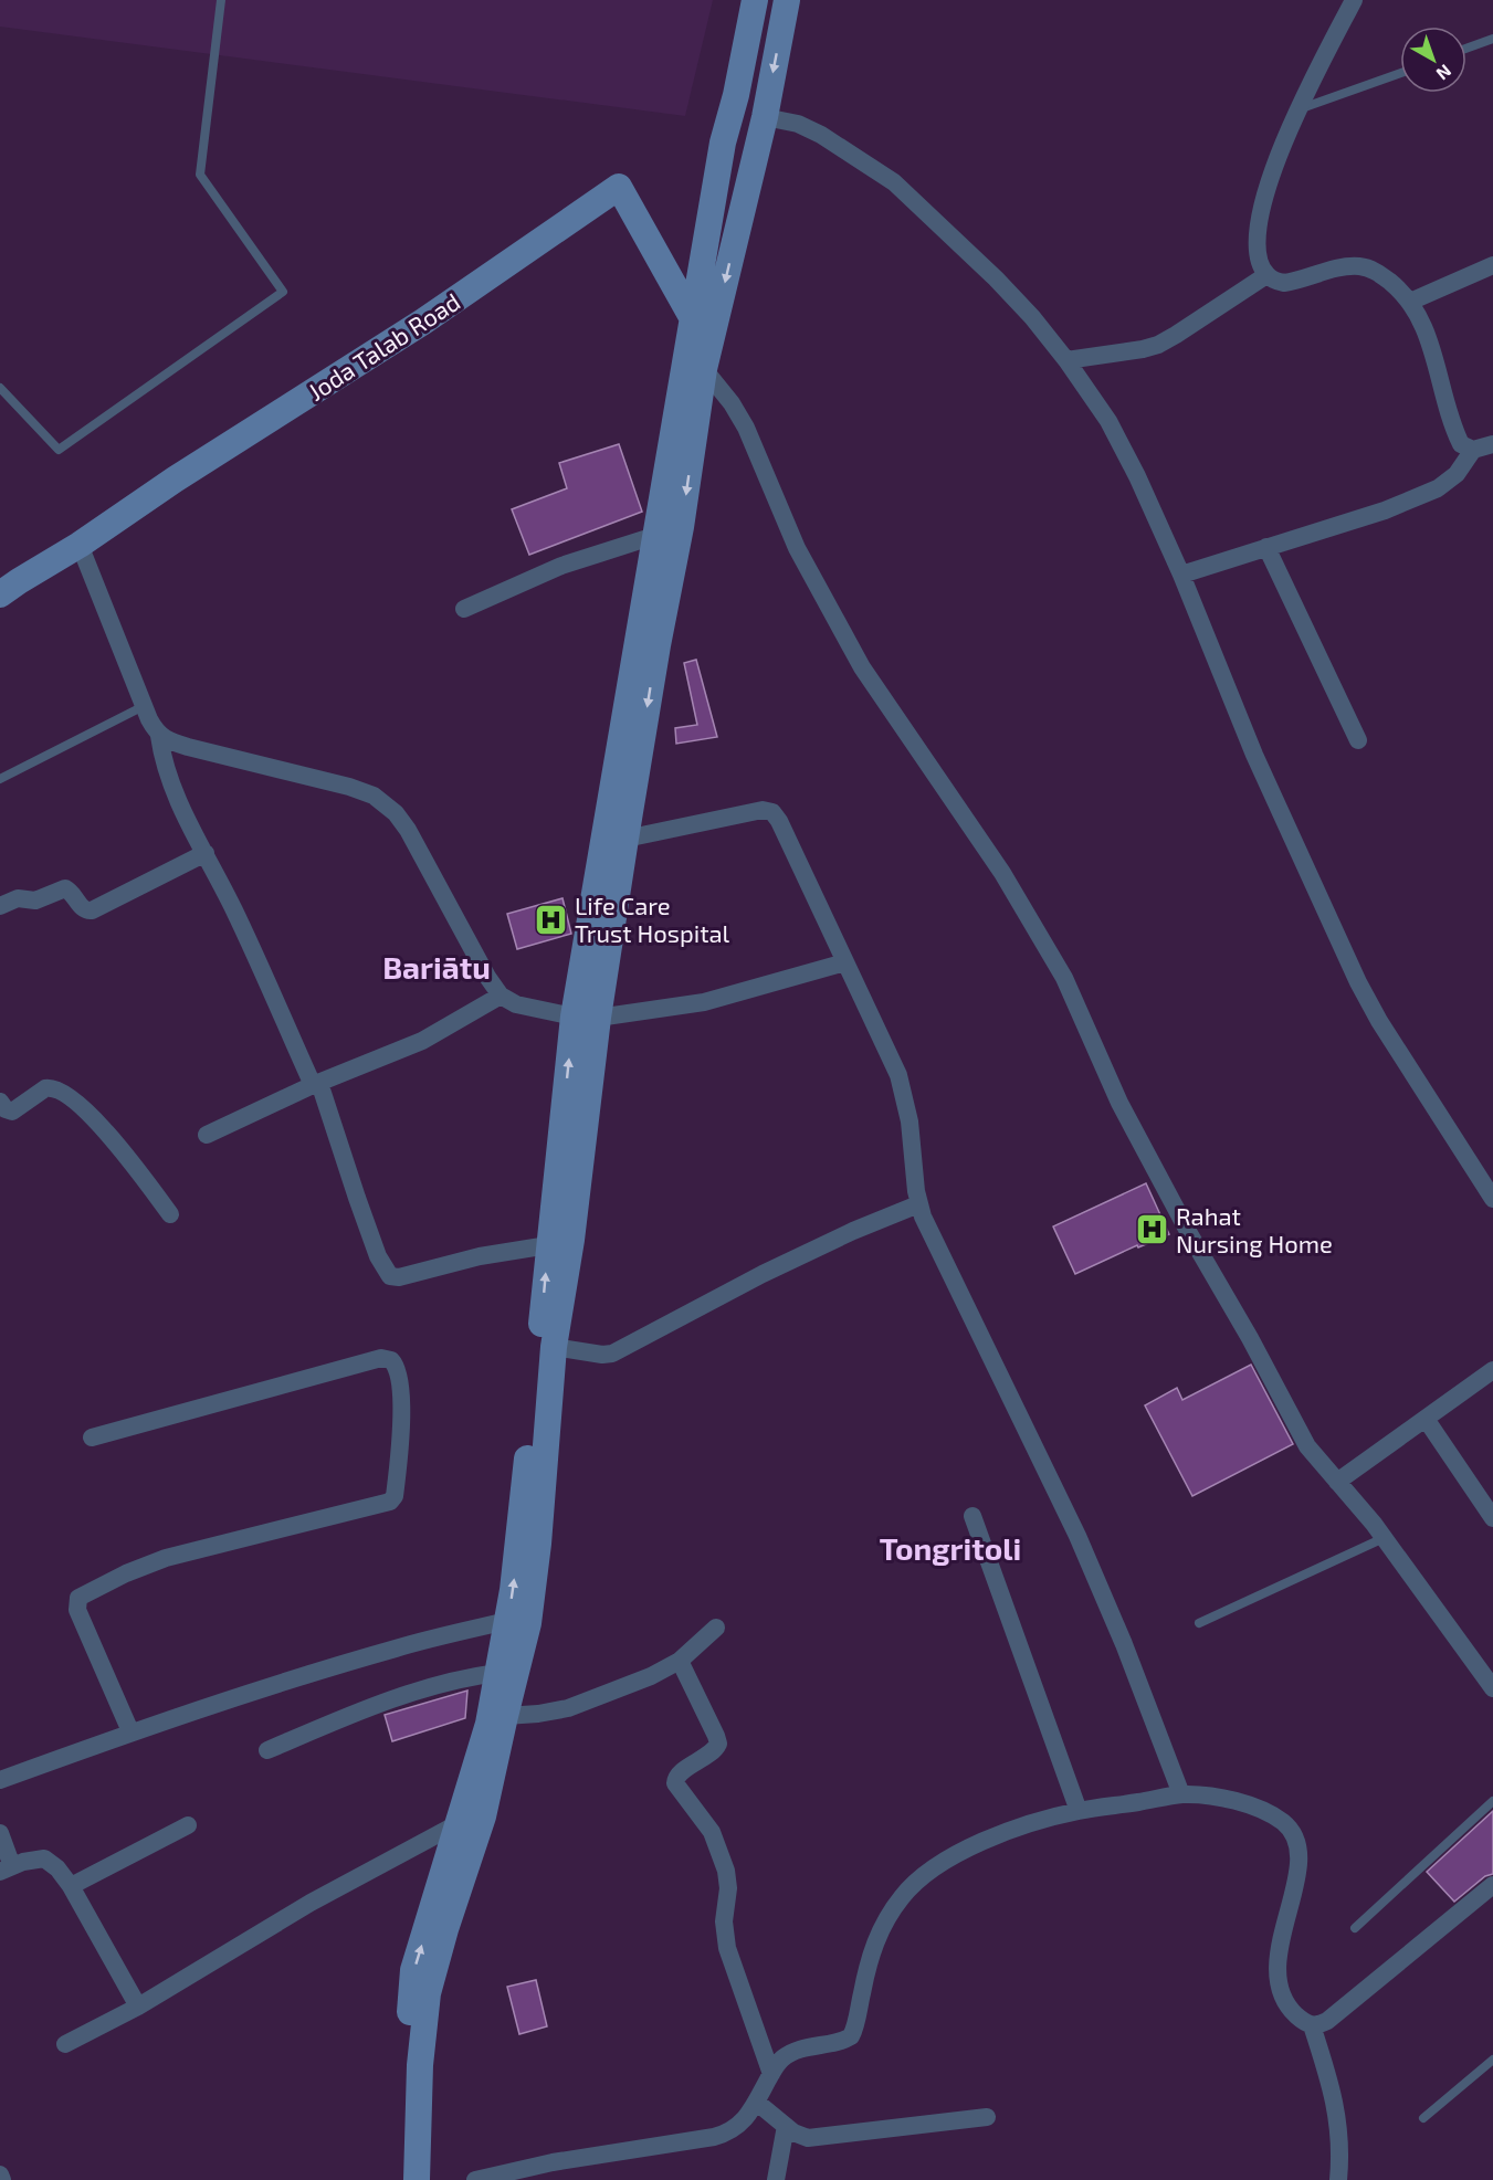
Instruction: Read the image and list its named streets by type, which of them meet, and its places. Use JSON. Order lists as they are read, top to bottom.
{
  "streets": {
    "main road": ["Joda Talab Road"]
  },
  "districts": ["Bariātu", "Tongritoli"],
  "places": {
    "hospital": ["Life Care Trust Hospital", "Rahat Nursing Home"]
  },
  "north": "bottom right"
}
